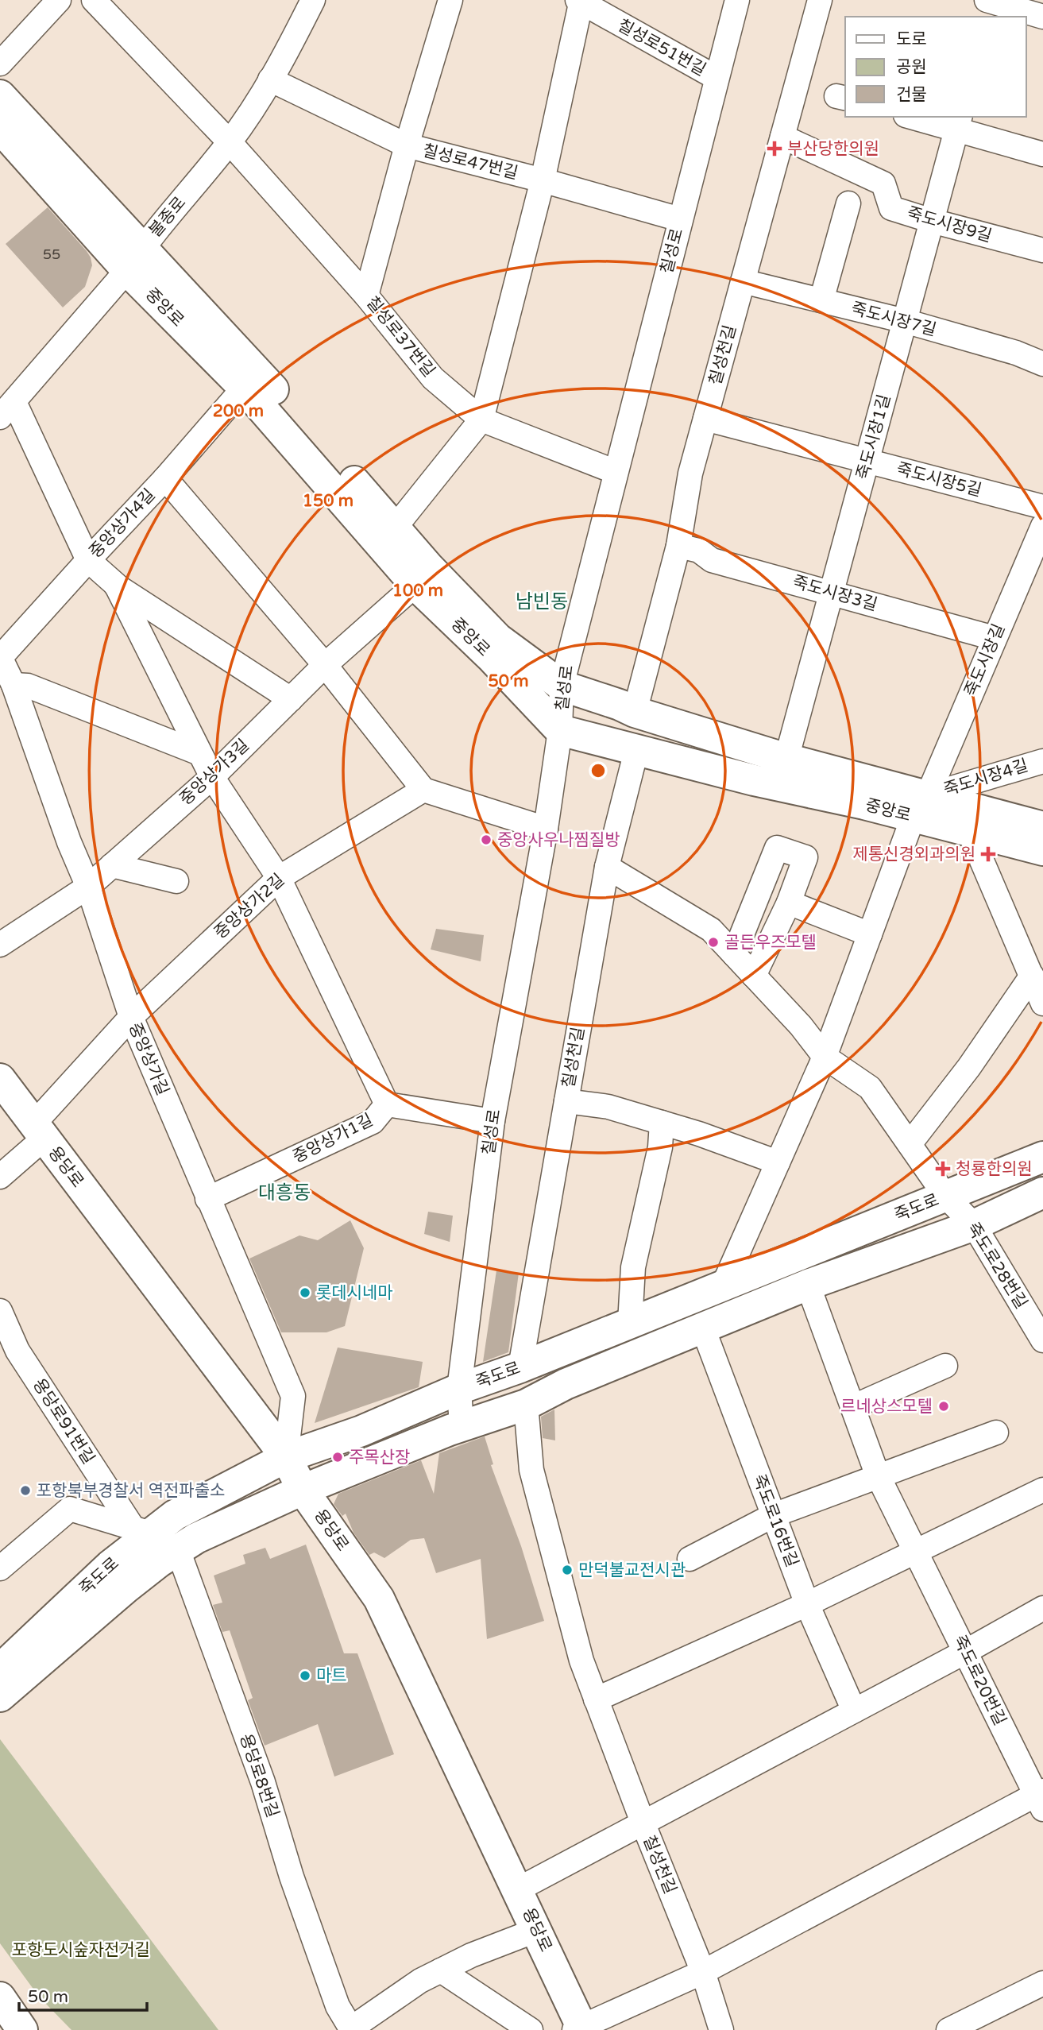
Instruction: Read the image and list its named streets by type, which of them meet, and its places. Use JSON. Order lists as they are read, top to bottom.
{
  "streets": {
    "main road": ["중앙로", "용당로", "죽도로"],
    "street": [
      "칠성로51번길",
      "칠성로47번길",
      "불종로",
      "죽도시장9길",
      "칠성로",
      "죽도시장7길",
      "칠성로37번길",
      "칠성천길",
      "죽도시장1길",
      "죽도시장5길",
      "중앙상가4길",
      "죽도시장3길",
      "죽도시장길",
      "중앙상가3길",
      "죽도시장4길",
      "중앙상가2길",
      "중앙상가길",
      "중앙상가1길",
      "죽도로28번길",
      "용당로91번길",
      "죽도로16번길",
      "죽도로20번길",
      "용당로8번길"
    ]
  },
  "crossings": [
    ["칠성로51번길", "칠성로"],
    ["칠성로47번길", "불종로"],
    ["칠성로47번길", "칠성로"],
    ["불종로", "중앙로"],
    ["불종로", "칠성로37번길"],
    ["죽도시장9길", "칠성천길"],
    ["죽도시장9길", "죽도시장1길"],
    ["칠성로", "중앙로"],
    ["칠성로", "칠성로37번길"],
    ["칠성로", "중앙상가1길"],
    ["칠성로", "죽도로"],
    ["중앙로", "칠성천길"],
    ["중앙로", "죽도시장1길"],
    ["중앙로", "중앙상가4길"],
    ["중앙로", "죽도시장길"],
    ["중앙로", "중앙상가3길"],
    ["중앙로", "죽도시장4길"],
    ["죽도시장7길", "칠성천길"],
    ["죽도시장7길", "죽도시장1길"],
    ["칠성천길", "죽도시장5길"],
    ["칠성천길", "죽도시장3길"],
    ["칠성천길", "죽도로"],
    ["칠성천길", "죽도로28번길"],
    ["죽도시장1길", "죽도시장5길"],
    ["죽도시장1길", "죽도시장3길"],
    ["중앙상가4길", "중앙상가길"],
    ["죽도시장3길", "죽도시장길"],
    ["죽도시장길", "죽도시장4길"],
    ["죽도시장길", "죽도로"],
    ["죽도시장길", "죽도로28번길"],
    ["중앙상가3길", "중앙상가길"],
    ["중앙상가2길", "중앙상가길"],
    ["중앙상가2길", "용당로"],
    ["중앙상가길", "중앙상가1길"],
    ["중앙상가길", "용당로"],
    ["중앙상가길", "죽도로"],
    ["용당로", "죽도로"],
    ["죽도로", "죽도로28번길"],
    ["죽도로", "용당로91번길"],
    ["죽도로", "죽도로16번길"],
    ["죽도로", "죽도로20번길"],
    ["죽도로", "용당로8번길"]
  ],
  "districts": ["남빈동", "대흥동"],
  "parks": ["포항도시숲자전거길"],
  "places": {
    "health": ["부산당한의원", "제통신경외과의원", "청룡한의원"],
    "other": [
      "중앙사우나찜질방",
      "골든우즈모텔",
      "롯데시네마",
      "르네상스모텔",
      "주목산장",
      "포항북부경찰서 역전파출소",
      "만덕불교전시관",
      "마트"
    ]
  },
  "house_numbers": ["55"],
  "legend": ["도로", "공원", "건물"],
  "scale_bar": "50 m",
  "rings": [
    "200 m",
    "150 m",
    "100 m",
    "50 m"
  ]
}
